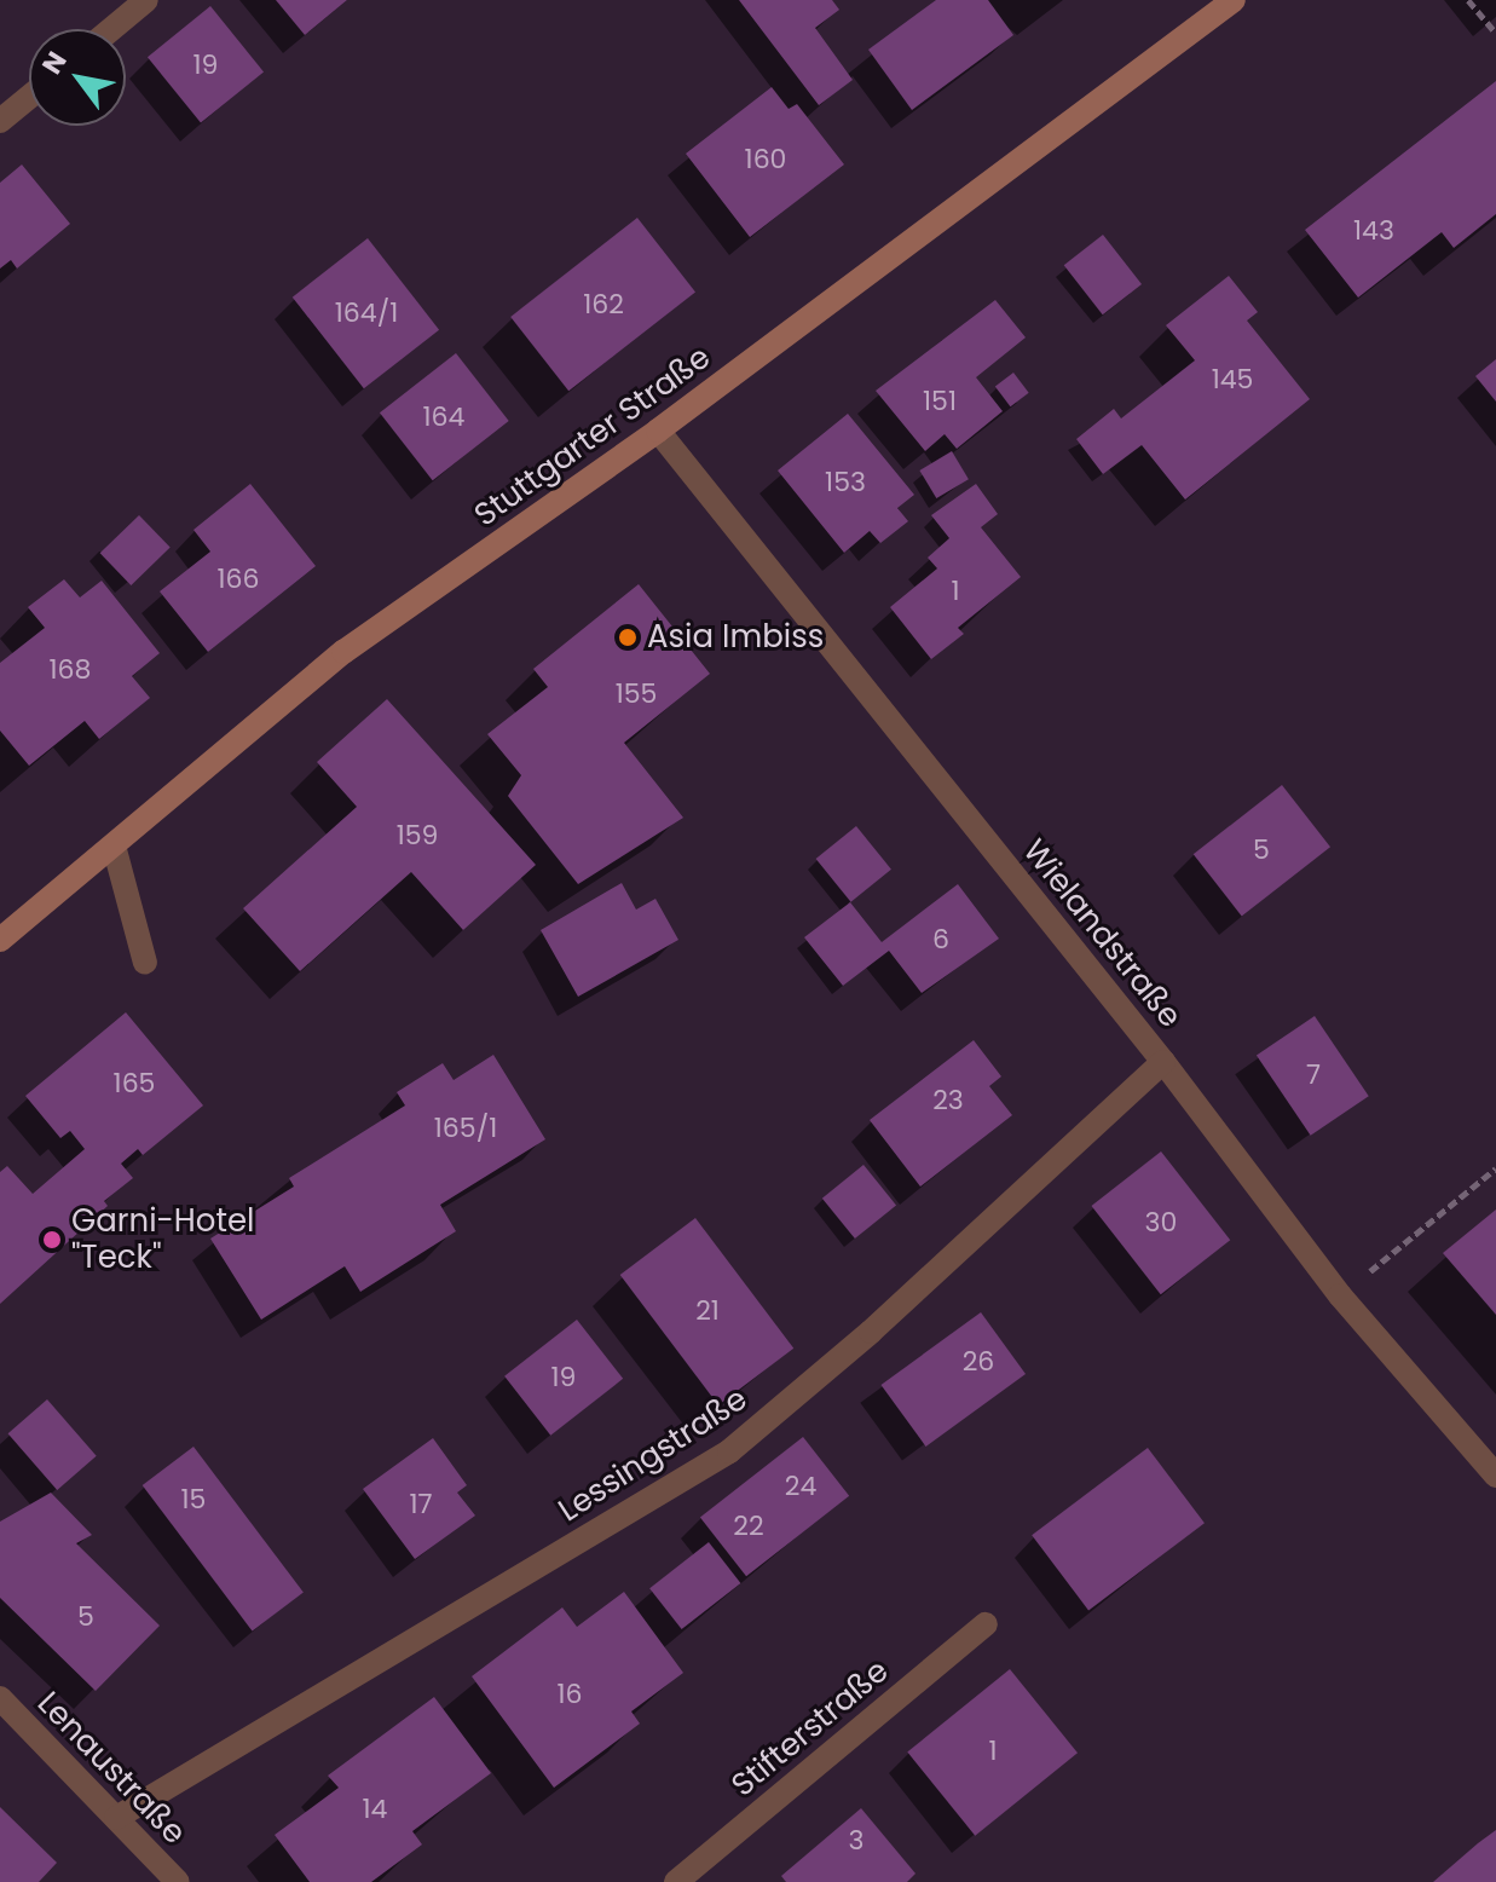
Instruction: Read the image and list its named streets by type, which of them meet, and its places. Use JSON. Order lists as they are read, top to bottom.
{
  "streets": {
    "main road": ["Stuttgarter Straße"],
    "street": [
      "Wielandstraße",
      "Lessingstraße",
      "Stifterstraße",
      "Lenaustraße"
    ]
  },
  "crossings": [
    ["Stuttgarter Straße", "Wielandstraße"],
    ["Wielandstraße", "Lessingstraße"],
    ["Lessingstraße", "Lenaustraße"]
  ],
  "places": ["Asia Imbiss", "Garni-Hotel \"Teck\""],
  "house_numbers": [
    "19",
    "160",
    "143",
    "162",
    "164/1",
    "145",
    "151",
    "164",
    "153",
    "166",
    "1",
    "168",
    "155",
    "159",
    "5",
    "6",
    "7",
    "165",
    "23",
    "165/1",
    "30",
    "21",
    "26",
    "19",
    "24",
    "15",
    "17",
    "22",
    "5",
    "16",
    "1",
    "14",
    "3"
  ],
  "north": "top left"
}
